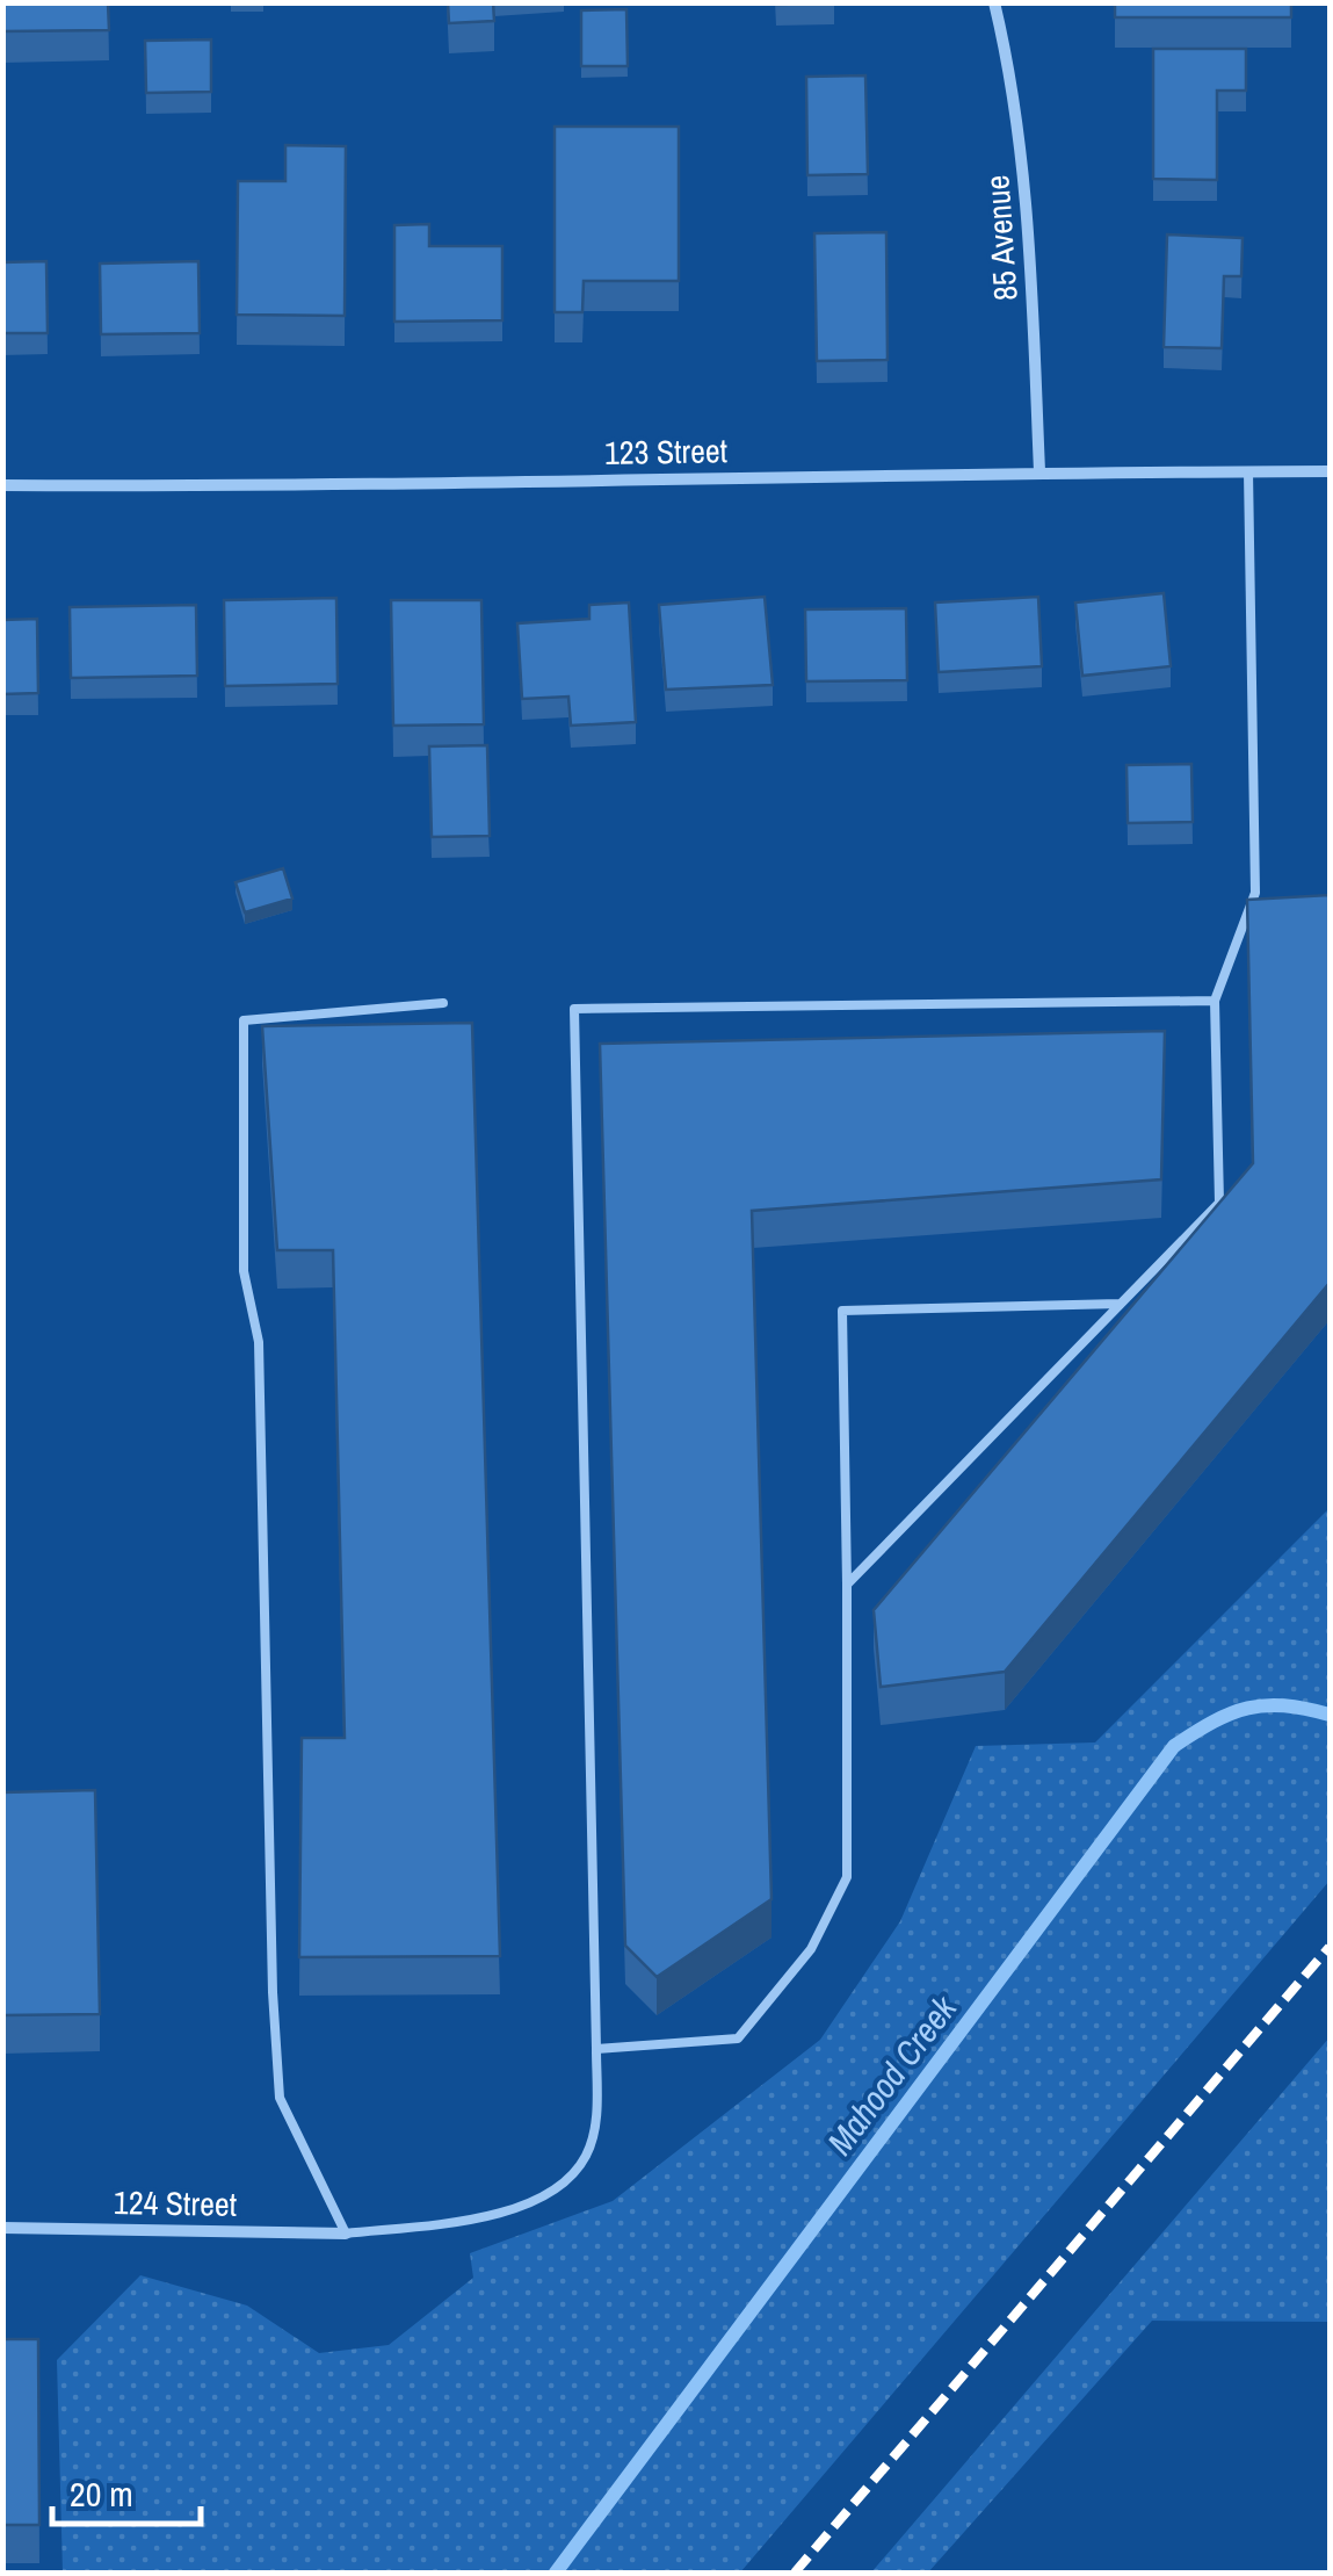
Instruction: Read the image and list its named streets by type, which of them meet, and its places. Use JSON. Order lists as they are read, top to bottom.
{
  "streets": {
    "street": ["85 Avenue", "123 Street", "124 Street"]
  },
  "crossings": [
    ["85 Avenue", "123 Street"]
  ],
  "water": ["Mahood Creek"],
  "scale_bar": "20 m"
}
